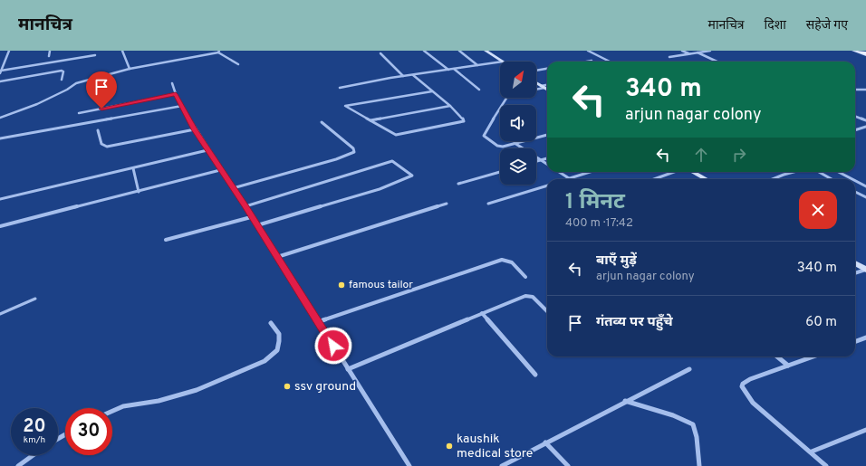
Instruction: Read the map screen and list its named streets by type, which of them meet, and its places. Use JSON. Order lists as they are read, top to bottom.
{
  "places": ["famous tailor", "ssv ground", "kaushik medical store"],
  "north": "top right",
  "page": {
    "header": "मानचित्र",
    "nav": ["मानचित्र", "दिशा", "सहेजे गए"],
    "turn": ["340 m", "arjun nagar colony"],
    "heading": ["1 मिनट", "400 m · 17:42"],
    "list": [
      {
        "name": "बाएँ मुड़ें",
        "note": "arjun nagar colony",
        "value": "340 m"
      },
      {
        "name": "गंतव्य पर पहुँचे",
        "value": "60 m"
      }
    ],
    "speed": "20 km/h",
    "limit": "30"
  }
}
